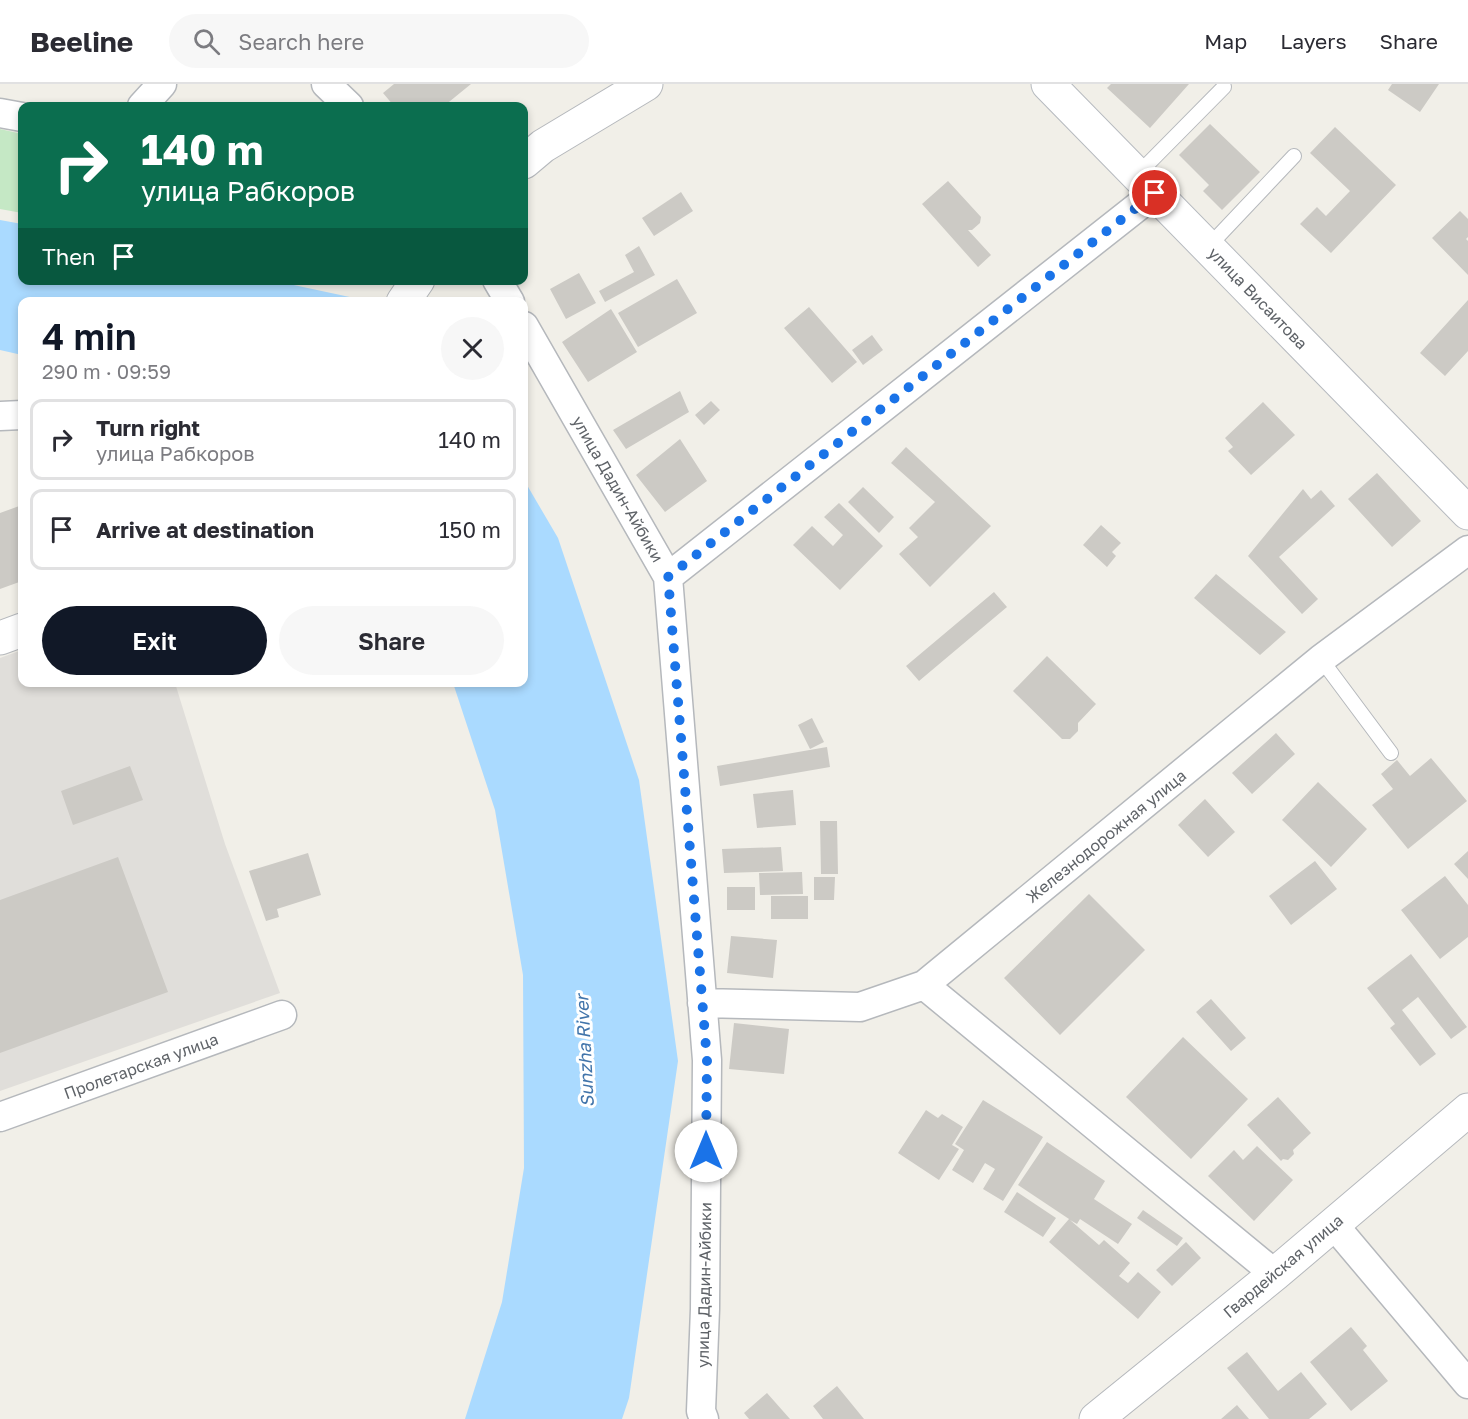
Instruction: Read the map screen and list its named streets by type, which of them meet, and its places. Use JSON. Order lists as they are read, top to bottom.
{
  "streets": {
    "street": [
      "улица Висаитова",
      "улица Дадин-Айбики",
      "Железнодорожная улица",
      "Пролетарская улица",
      "Гвардейская улица"
    ]
  },
  "crossings": [
    ["улица Дадин-Айбики", "Железнодорожная улица"]
  ],
  "water": ["Sunzha River"],
  "page": {
    "header": "Beeline",
    "search": "Search here",
    "nav": ["Map", "Layers", "Share"],
    "turn": ["140 m", "улица Рабкоров"],
    "then": "Then",
    "heading": ["4 min", "290 m · 09:59"],
    "list": [
      {
        "name": "Turn right",
        "note": "улица Рабкоров",
        "value": "140 m"
      },
      {
        "name": "Arrive at destination",
        "value": "150 m"
      }
    ],
    "buttons": ["Exit", "Share"]
  }
}
